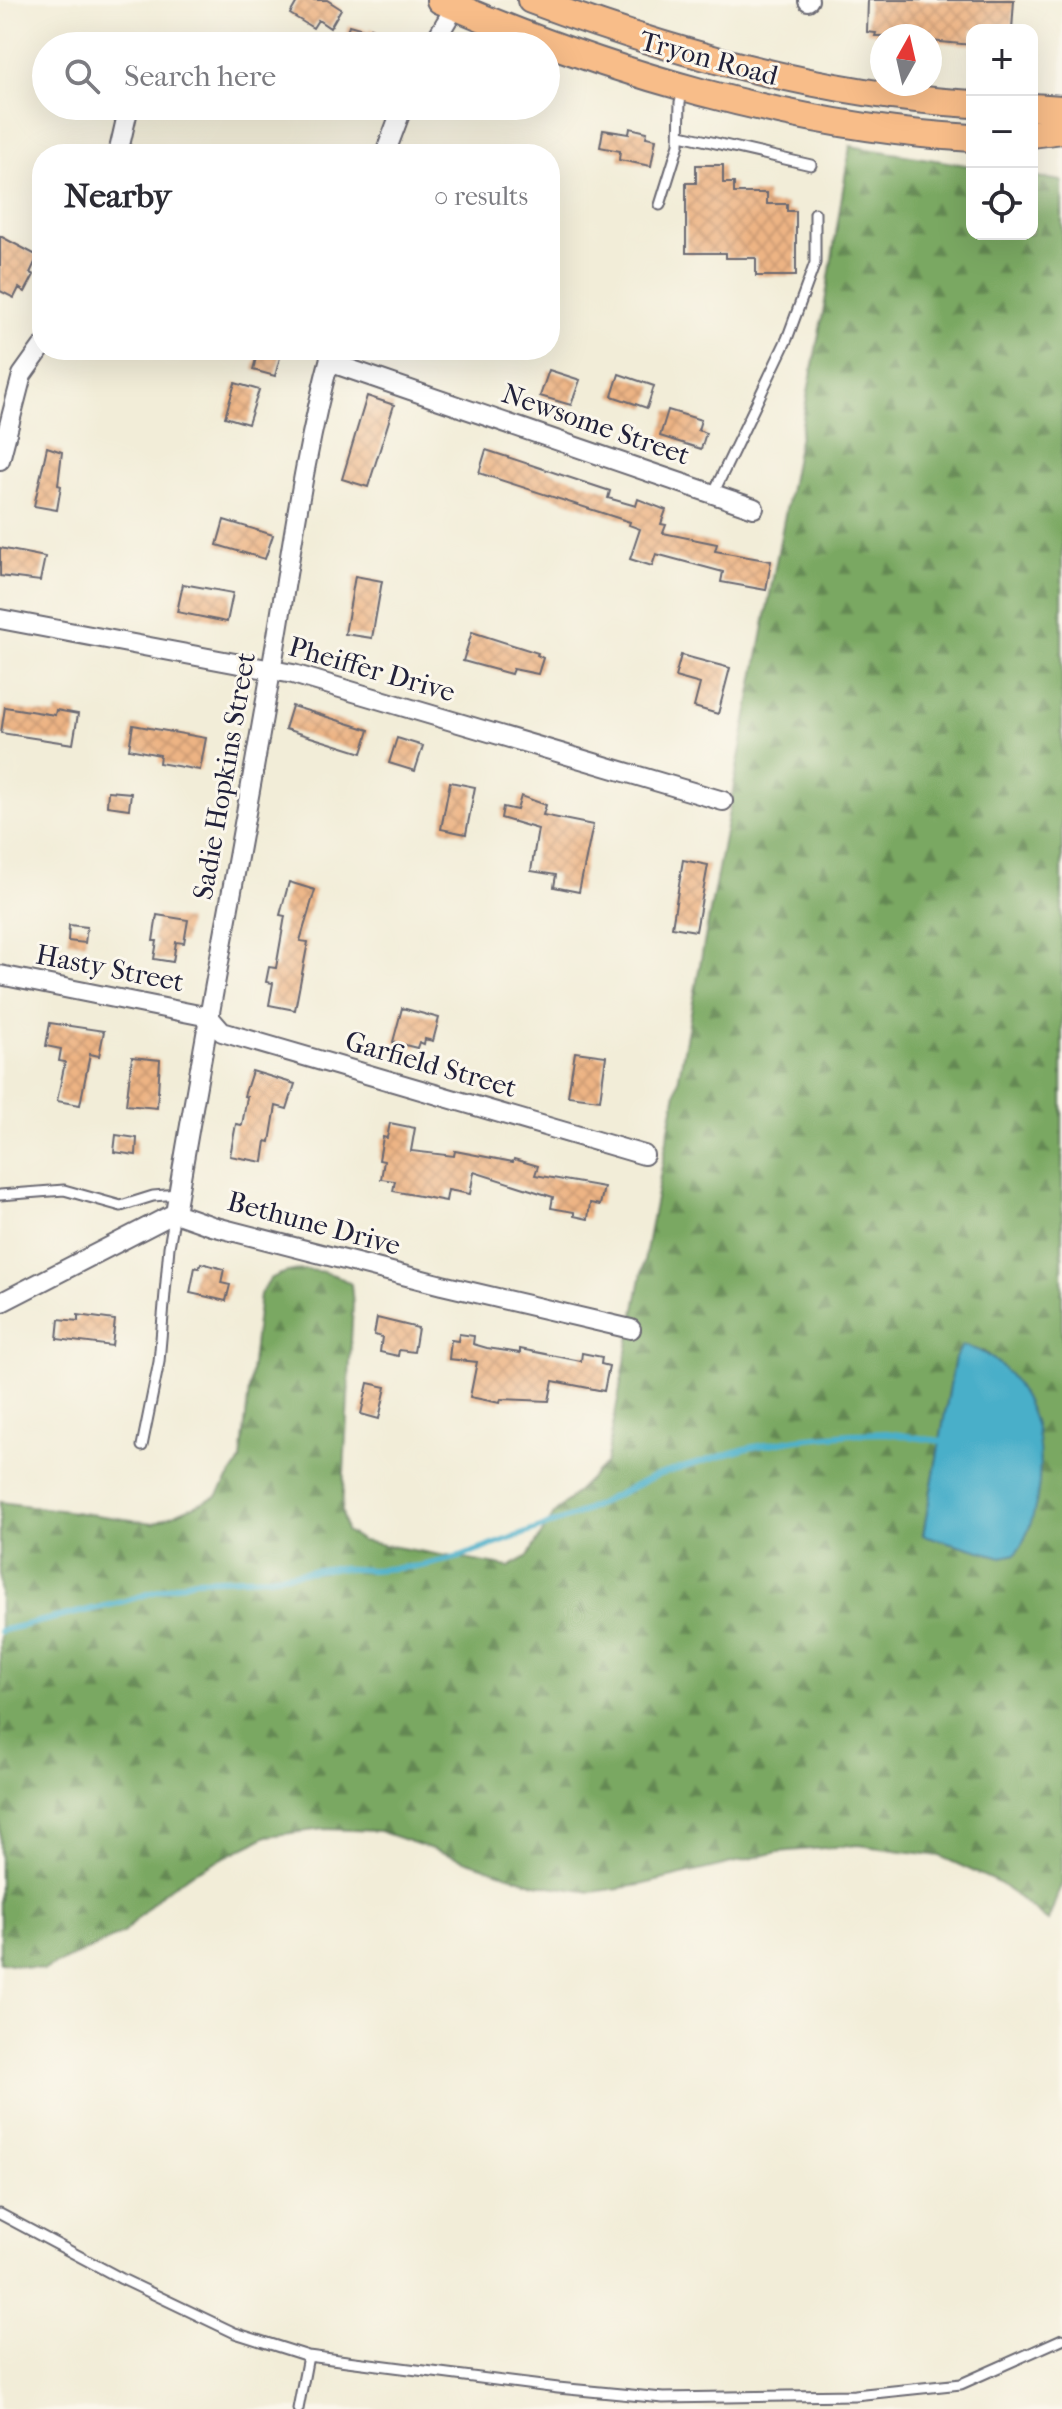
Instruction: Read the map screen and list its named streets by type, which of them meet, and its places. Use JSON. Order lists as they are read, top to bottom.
{
  "streets": {
    "main road": ["Tryon Road"],
    "street": [
      "Newsome Street",
      "Pheiffer Drive",
      "Sadie Hopkins Street",
      "Hasty Street",
      "Garfield Street",
      "Bethune Drive"
    ]
  },
  "crossings": [
    ["Pheiffer Drive", "Sadie Hopkins Street"],
    ["Sadie Hopkins Street", "Hasty Street"],
    ["Sadie Hopkins Street", "Garfield Street"],
    ["Sadie Hopkins Street", "Bethune Drive"],
    ["Hasty Street", "Garfield Street"]
  ],
  "north": "top",
  "page": {
    "map_buttons": ["+", "−"],
    "search": "Search here",
    "heading": ["Nearby", "0 results"]
  }
}
